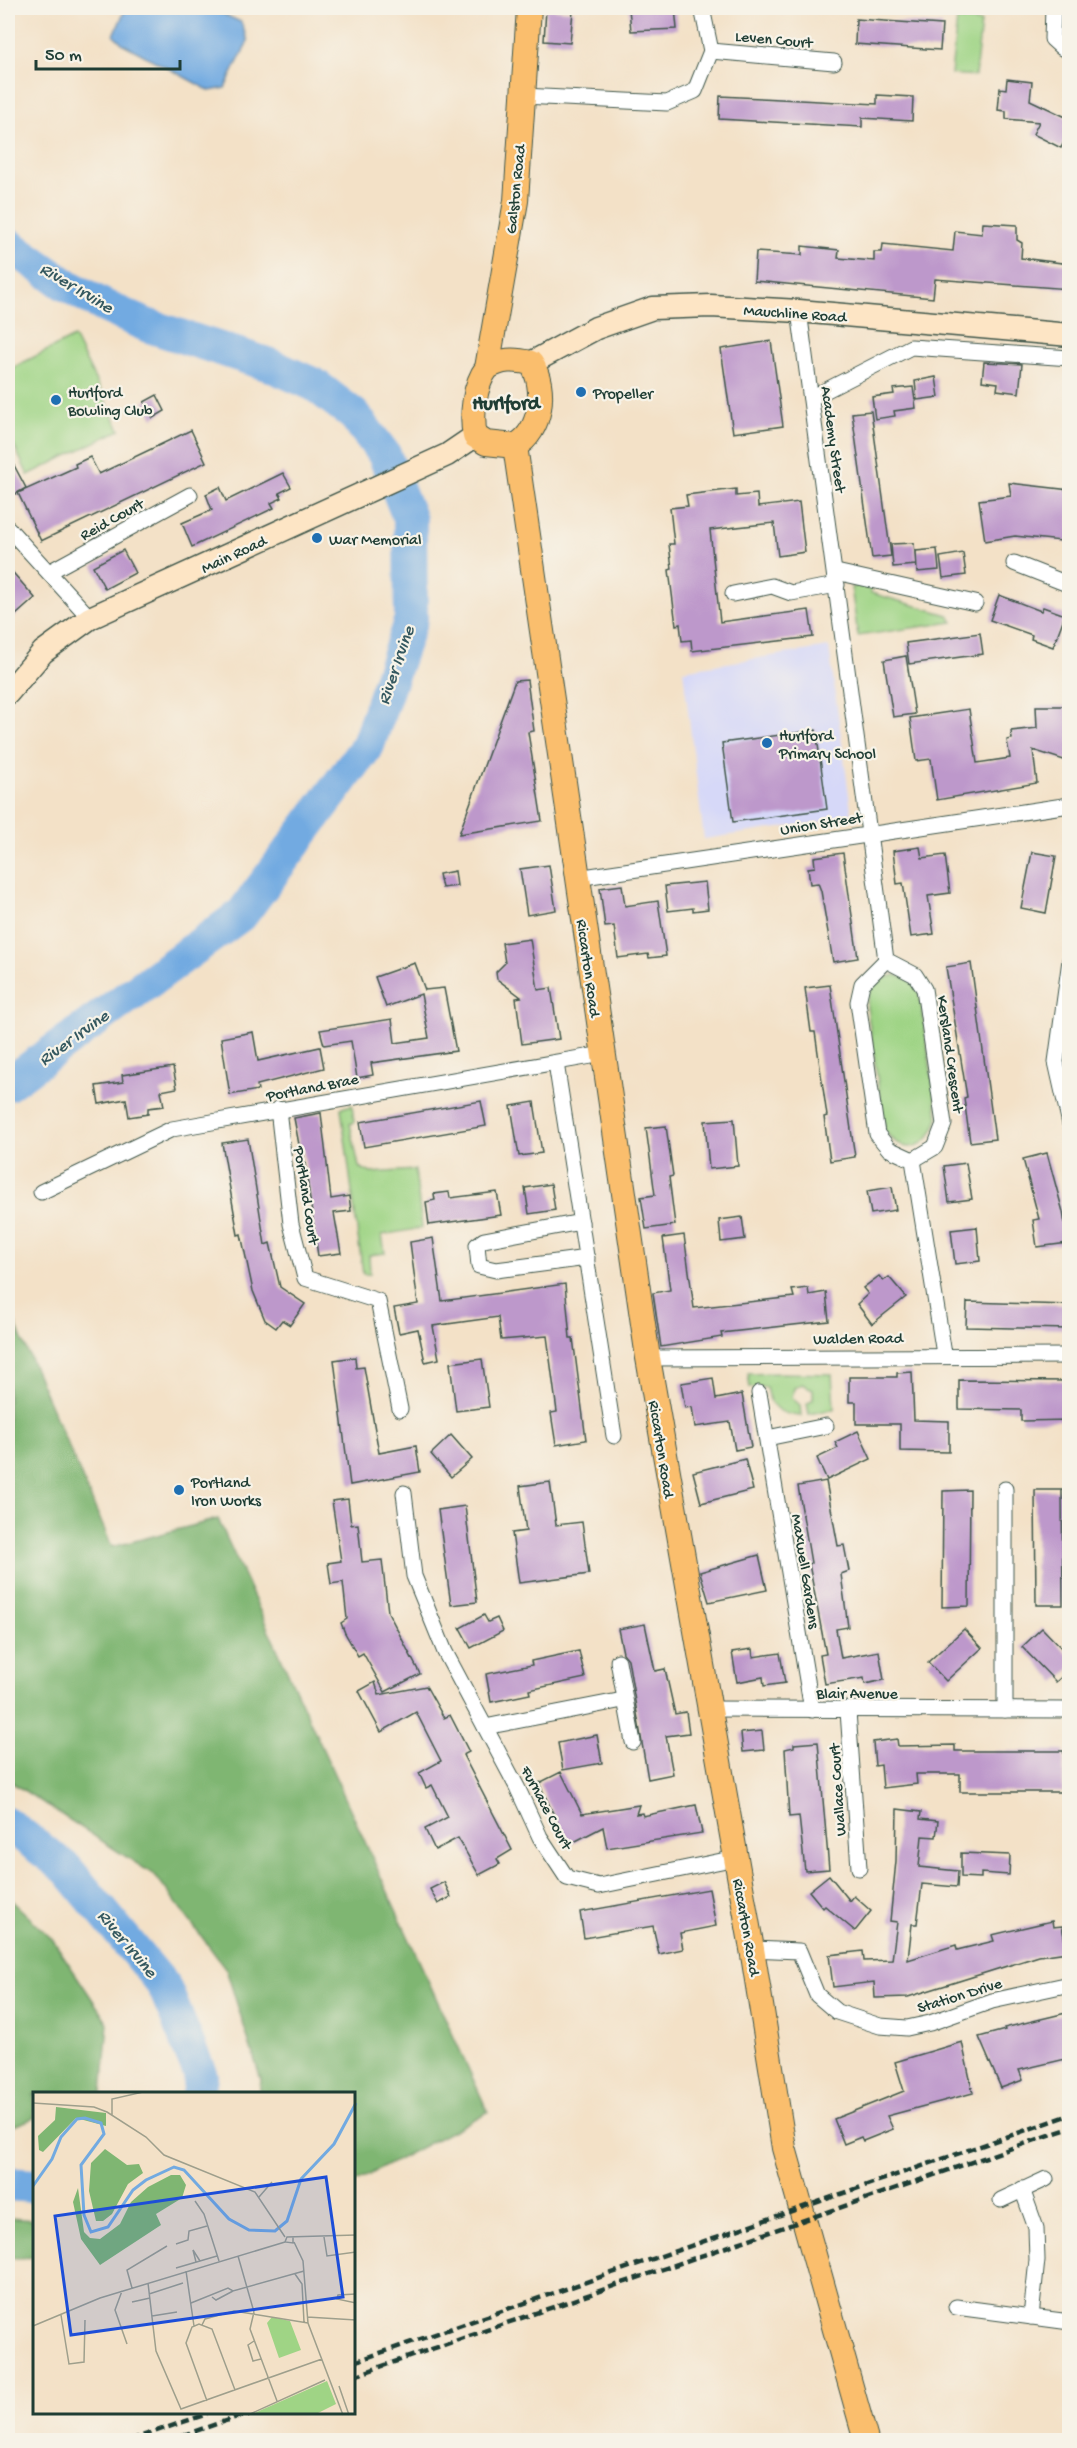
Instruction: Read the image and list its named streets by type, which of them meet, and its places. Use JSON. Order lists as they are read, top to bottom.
{
  "streets": {
    "main road": [
      "Galston Road",
      "Mauchline Road",
      "Main Road",
      "Riccarton Road"
    ],
    "street": [
      "Leven Court",
      "Academy Street",
      "Reid Court",
      "Union Street",
      "Kersland Crescent",
      "Portland Brae",
      "Portland Court",
      "Walden Road",
      "Maxwell Gardens",
      "Blair Avenue",
      "Wallace Court",
      "Furnace Court",
      "Station Drive"
    ]
  },
  "crossings": [
    ["Galston Road", "Mauchline Road"],
    ["Galston Road", "Main Road"],
    ["Galston Road", "Riccarton Road"],
    ["Mauchline Road", "Academy Street"],
    ["Mauchline Road", "Main Road"],
    ["Mauchline Road", "Riccarton Road"],
    ["Academy Street", "Union Street"],
    ["Main Road", "Riccarton Road"],
    ["Union Street", "Riccarton Road"],
    ["Riccarton Road", "Portland Brae"],
    ["Riccarton Road", "Walden Road"],
    ["Riccarton Road", "Blair Avenue"],
    ["Riccarton Road", "Furnace Court"],
    ["Riccarton Road", "Station Drive"],
    ["Portland Brae", "Portland Court"],
    ["Maxwell Gardens", "Blair Avenue"],
    ["Blair Avenue", "Wallace Court"]
  ],
  "districts": ["Hurlford"],
  "water": ["River Irvine"],
  "places": [
    "Propeller",
    "Hurlford Bowling Club",
    "War Memorial",
    "Hurlford Primary School",
    "Portland Iron Works"
  ],
  "scale_bar": "50 m"
}
